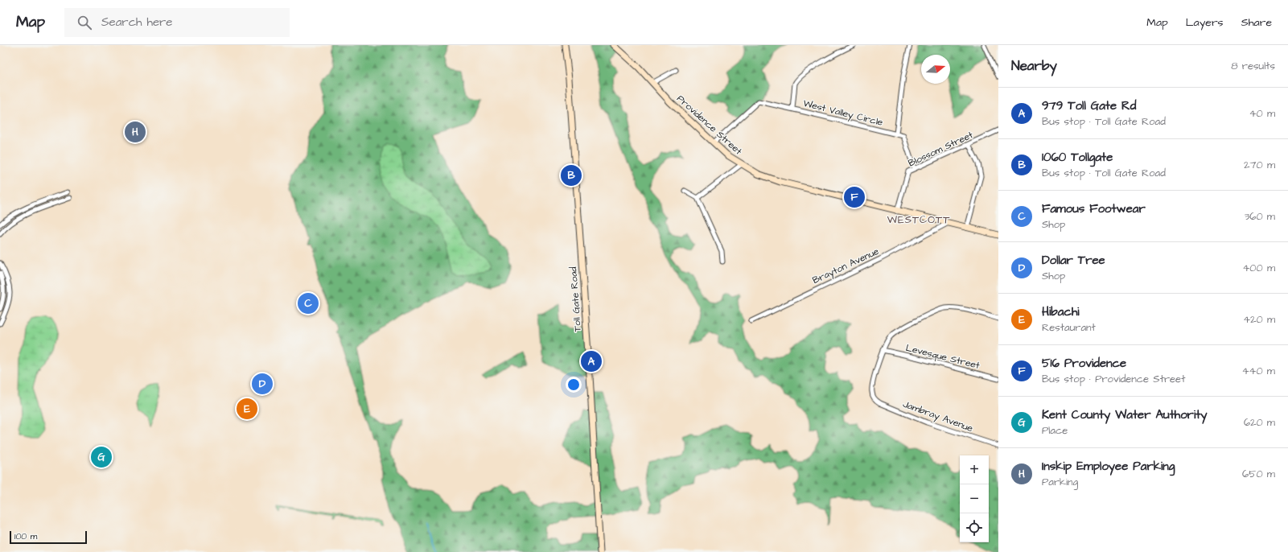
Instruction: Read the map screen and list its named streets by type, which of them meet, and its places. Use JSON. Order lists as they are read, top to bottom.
{
  "streets": {
    "main road": ["Providence Street", "Toll Gate Road"],
    "street": [
      "West Valley Circle",
      "Blossom Street",
      "Brayton Avenue",
      "Levesque Street",
      "Jambray Avenue"
    ]
  },
  "crossings": [
    ["Providence Street", "Blossom Street"],
    ["Providence Street", "Brayton Avenue"],
    ["Levesque Street", "Jambray Avenue"]
  ],
  "districts": ["WESTCOTT"],
  "scale_bar": "100 m",
  "north": "right",
  "page": {
    "header": "Map",
    "search": "Search here",
    "nav": ["Map", "Layers", "Share"],
    "heading": ["Nearby", "8 results"],
    "list": [
      {
        "mark": "A",
        "name": "979 Toll Gate Rd",
        "note": "Bus stop · Toll Gate Road",
        "value": "40 m"
      },
      {
        "mark": "B",
        "name": "1060 Tollgate",
        "note": "Bus stop · Toll Gate Road",
        "value": "270 m"
      },
      {
        "mark": "C",
        "name": "Famous Footwear",
        "note": "Shop",
        "value": "360 m"
      },
      {
        "mark": "D",
        "name": "Dollar Tree",
        "note": "Shop",
        "value": "400 m"
      },
      {
        "mark": "E",
        "name": "Hibachi",
        "note": "Restaurant",
        "value": "420 m"
      },
      {
        "mark": "F",
        "name": "516 Providence",
        "note": "Bus stop · Providence Street",
        "value": "440 m"
      },
      {
        "mark": "G",
        "name": "Kent County Water Authority",
        "note": "Place",
        "value": "620 m"
      },
      {
        "mark": "H",
        "name": "Inskip Employee Parking",
        "note": "Parking",
        "value": "650 m"
      }
    ],
    "pins": [
      "H",
      "B",
      "F",
      "C",
      "A",
      "D",
      "E",
      "G"
    ],
    "map_buttons": ["+", "−"],
    "scale": "100 m"
  }
}
